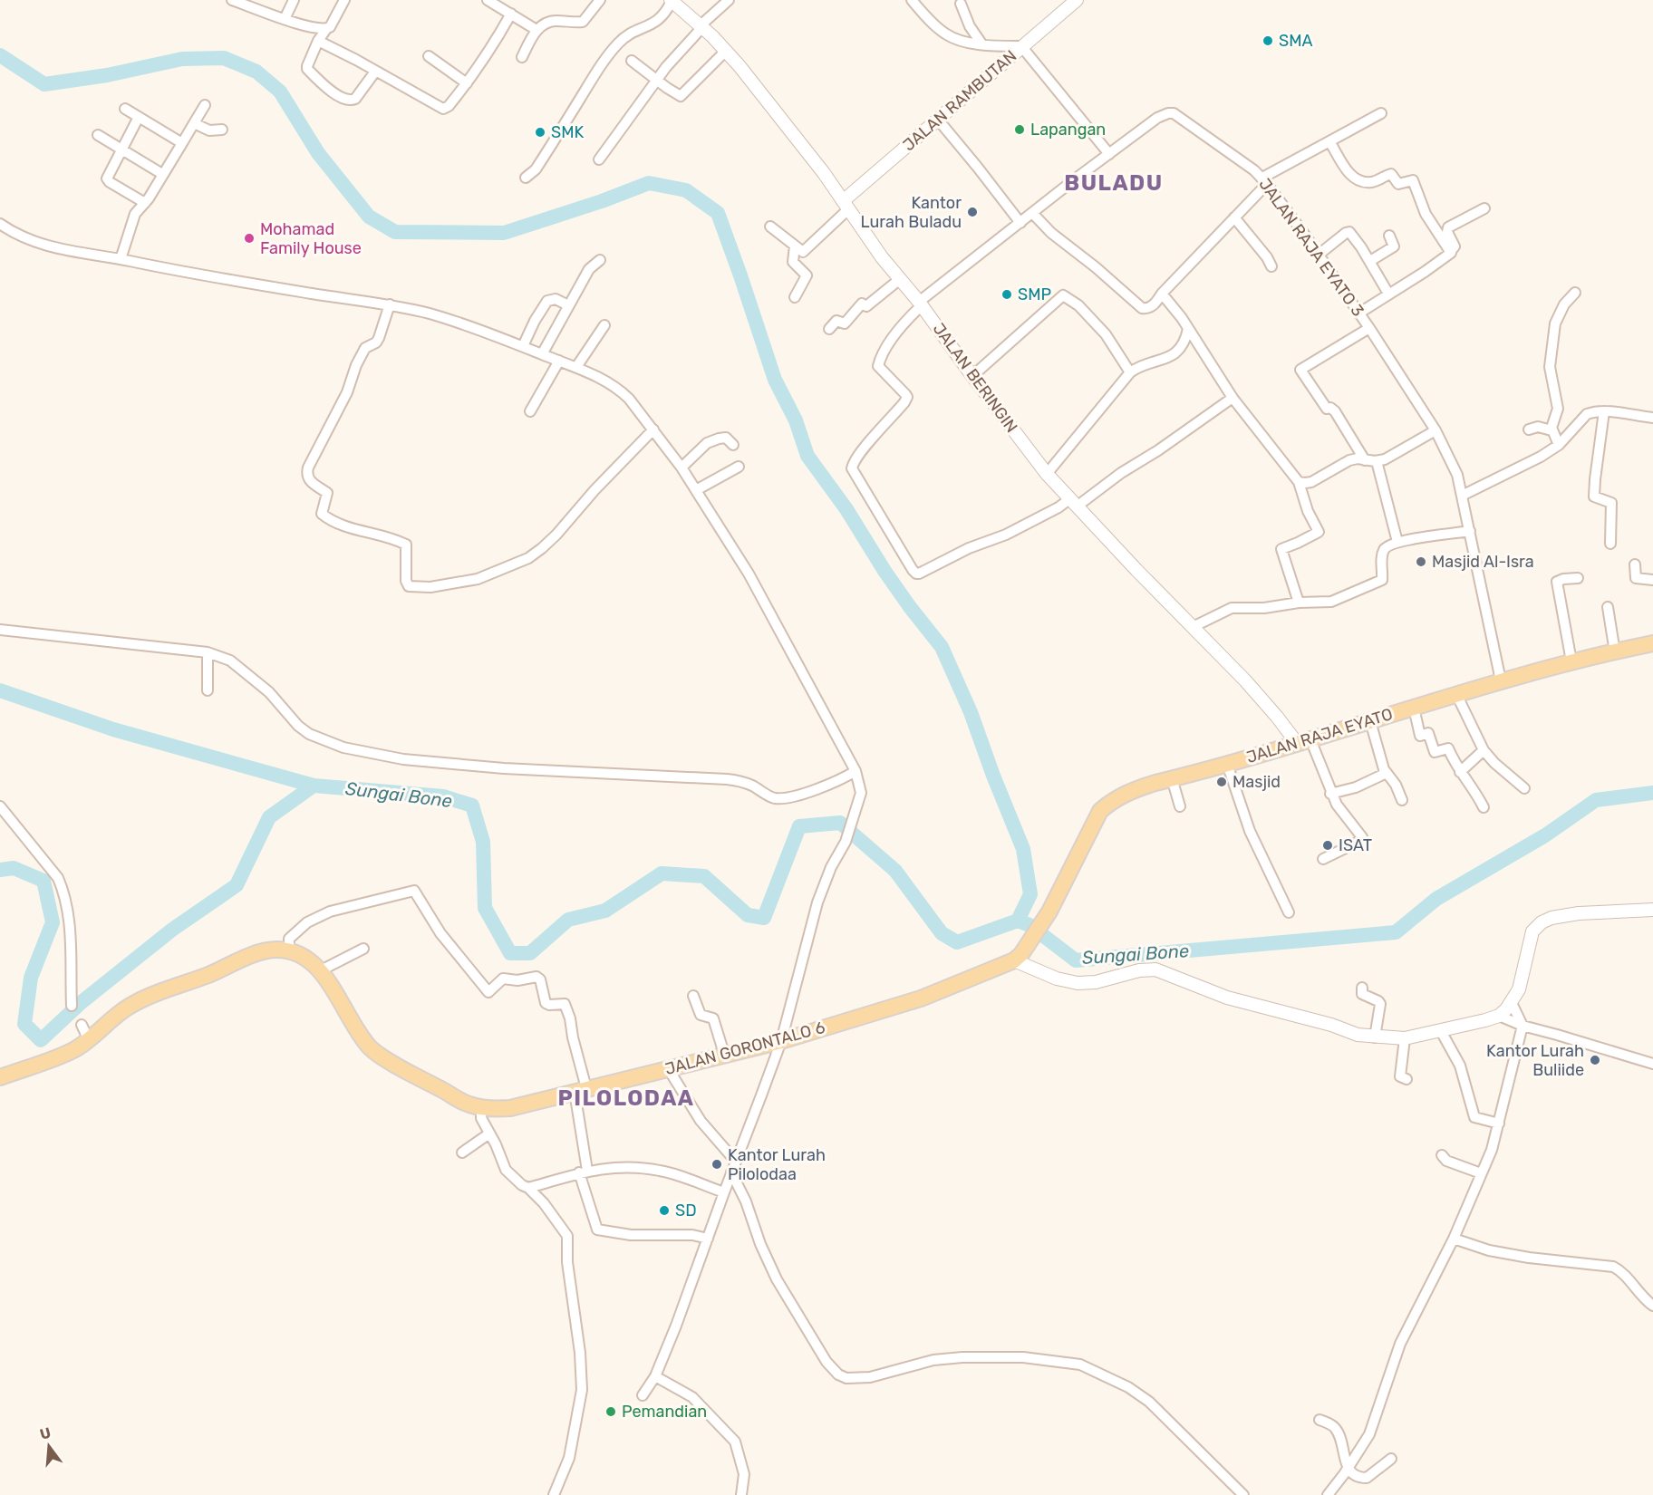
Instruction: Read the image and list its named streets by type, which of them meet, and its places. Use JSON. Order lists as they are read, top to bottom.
{
  "streets": {
    "main road": ["JALAN RAJA EYATO", "JALAN GORONTALO 6"],
    "street": ["JALAN RAMBUTAN", "JALAN RAJA EYATO 3", "JALAN BERINGIN"]
  },
  "crossings": [
    ["JALAN RAMBUTAN", "JALAN BERINGIN"],
    ["JALAN RAJA EYATO 3", "JALAN BERINGIN"],
    ["JALAN RAJA EYATO 3", "JALAN RAJA EYATO"],
    ["JALAN BERINGIN", "JALAN RAJA EYATO"],
    ["JALAN RAJA EYATO", "JALAN GORONTALO 6"]
  ],
  "districts": ["BULADU", "PILOLODAA"],
  "water": ["Sungai Bone"],
  "places": [
    "SMA",
    "Lapangan",
    "SMK",
    "Kantor Lurah Buladu",
    "Mohamad Family House",
    "SMP",
    "Masjid Al-Isra",
    "Masjid",
    "ISAT",
    "Kantor Lurah Buliide",
    "Kantor Lurah Pilolodaa",
    "SD",
    "Pemandian"
  ],
  "north": "top"
}
